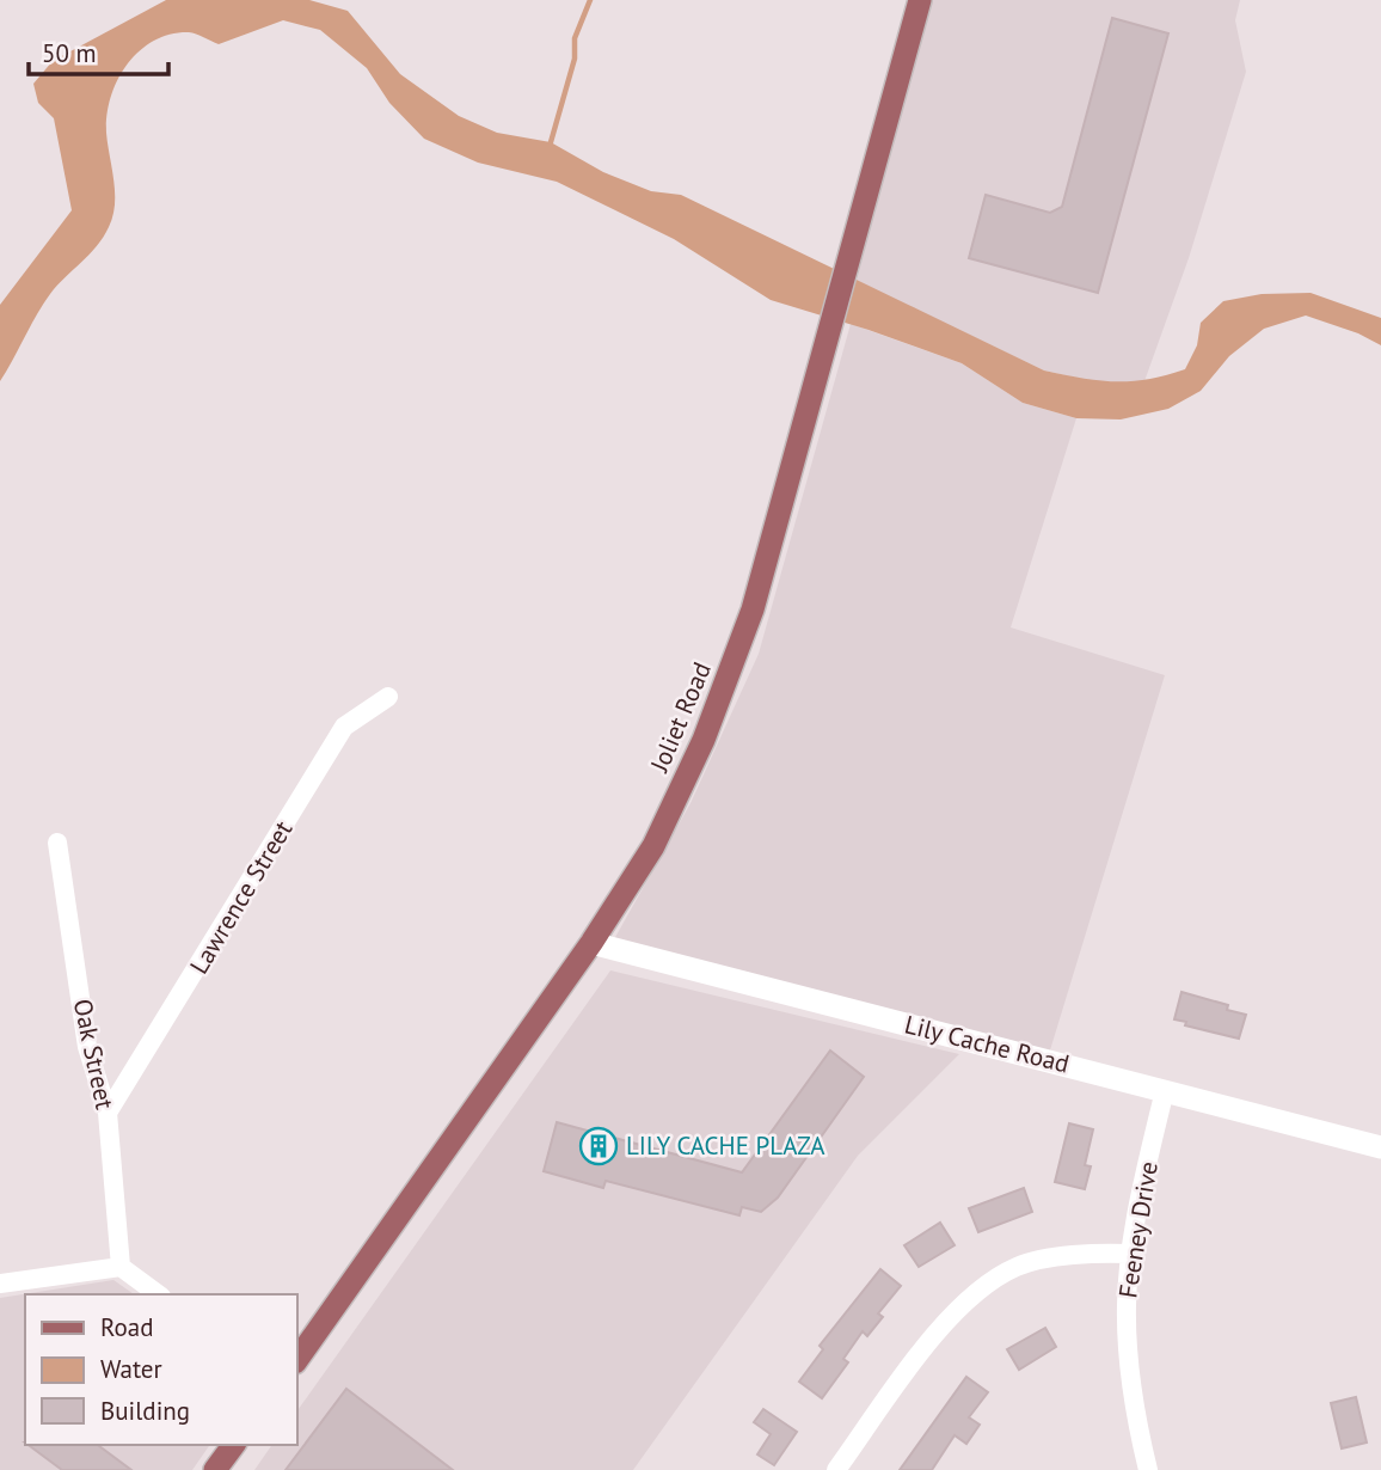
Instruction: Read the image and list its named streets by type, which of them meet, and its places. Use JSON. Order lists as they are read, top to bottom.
{
  "streets": {
    "main road": ["Joliet Road"],
    "street": [
      "Lawrence Street",
      "Lily Cache Road",
      "Oak Street",
      "Feeney Drive"
    ]
  },
  "crossings": [
    ["Joliet Road", "Lily Cache Road"],
    ["Lawrence Street", "Oak Street"],
    ["Lily Cache Road", "Feeney Drive"]
  ],
  "places": {
    "building": ["LILY CACHE PLAZA"]
  },
  "legend": ["Road", "Water", "Building"],
  "scale_bar": "50 m"
}
